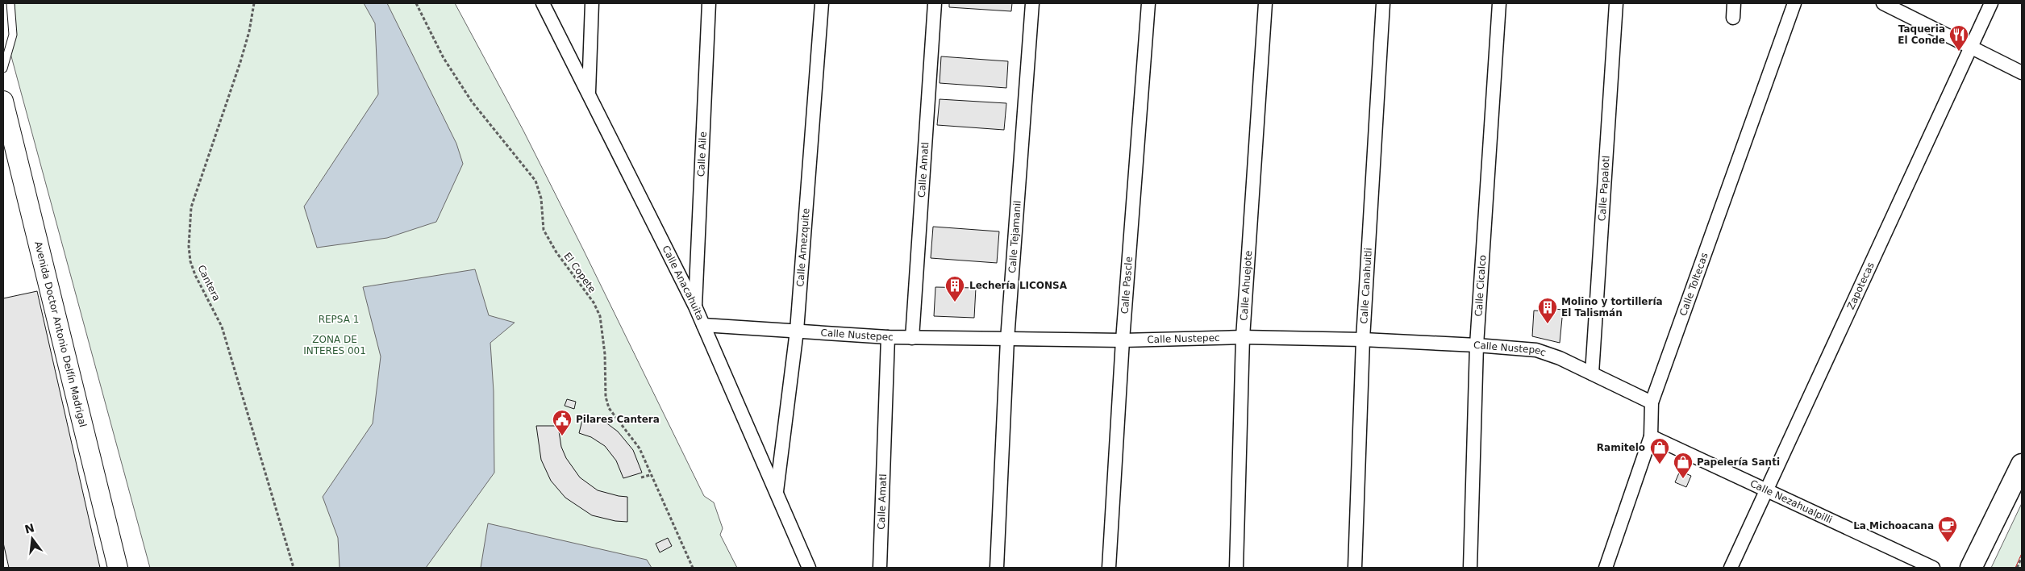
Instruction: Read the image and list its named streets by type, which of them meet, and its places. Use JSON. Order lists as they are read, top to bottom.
{
  "streets": {
    "main road": ["Avenida Doctor Antonio Delfín Madrigal"],
    "street": [
      "Calle Aile",
      "Calle Amatl",
      "Calle Papalotl",
      "Calle Tejamanil",
      "Calle Amezquite",
      "Calle Anacahuita",
      "Calle Toltecas",
      "Calle Pascle",
      "Calle Ahuejote",
      "Calle Canahuitli",
      "Calle Cicalco",
      "Zapotecas",
      "Calle Nustepec",
      "Calle Nezahualpilli"
    ],
    "path": ["El Copete", "Cantera"]
  },
  "crossings": [
    ["Calle Aile", "Calle Anacahuita"],
    ["Calle Amatl", "Calle Nustepec"],
    ["Calle Papalotl", "Calle Nustepec"],
    ["Calle Tejamanil", "Calle Nustepec"],
    ["Calle Amezquite", "Calle Anacahuita"],
    ["Calle Amezquite", "Calle Nustepec"],
    ["Calle Anacahuita", "Calle Nustepec"],
    ["Calle Toltecas", "Calle Nustepec"],
    ["Calle Toltecas", "Calle Nezahualpilli"],
    ["Calle Pascle", "Calle Nustepec"],
    ["Calle Ahuejote", "Calle Nustepec"],
    ["Calle Canahuitli", "Calle Nustepec"],
    ["Calle Cicalco", "Calle Nustepec"],
    ["Zapotecas", "Calle Nezahualpilli"]
  ],
  "parks": ["REPSA 1", "ZONA DE INTERES 001"],
  "places": {
    "restaurant": ["Taqueria El Conde"],
    "building": ["Lechería LICONSA", "Molino y tortillería El Talismán"],
    "public building": ["Pilares Cantera"],
    "shop": ["Ramitelo", "Papelería Santi"],
    "cafe": ["La Michoacana"]
  },
  "north": "top"
}
